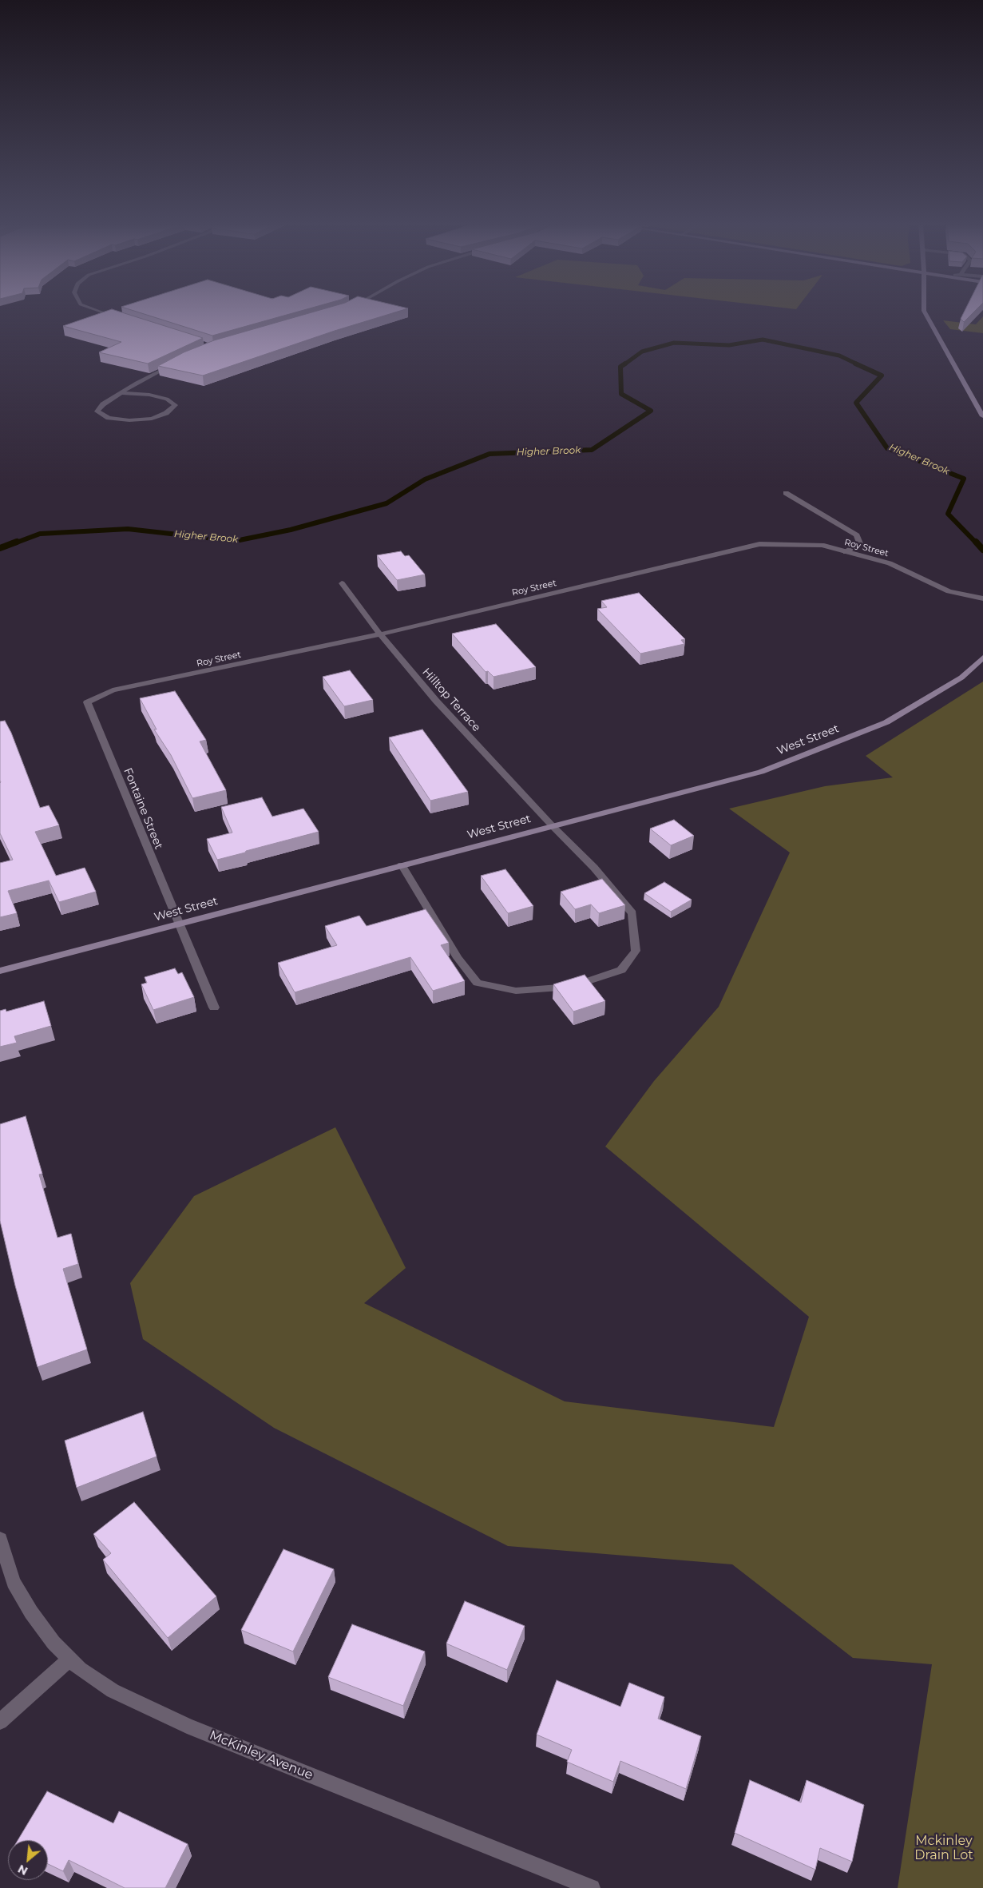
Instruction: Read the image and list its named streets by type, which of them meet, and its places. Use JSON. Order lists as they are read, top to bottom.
{
  "streets": {
    "main road": ["West Street"],
    "street": [
      "Roy Street",
      "Hilltop Terrace",
      "Fontaine Street",
      "McKinley Avenue"
    ]
  },
  "crossings": [
    ["Roy Street", "Hilltop Terrace"],
    ["Roy Street", "Fontaine Street"],
    ["Hilltop Terrace", "West Street"],
    ["West Street", "Fontaine Street"]
  ],
  "water": ["Higher Brook"],
  "parks": ["Mckinley Drain Lot"],
  "north": "bottom left"
}
